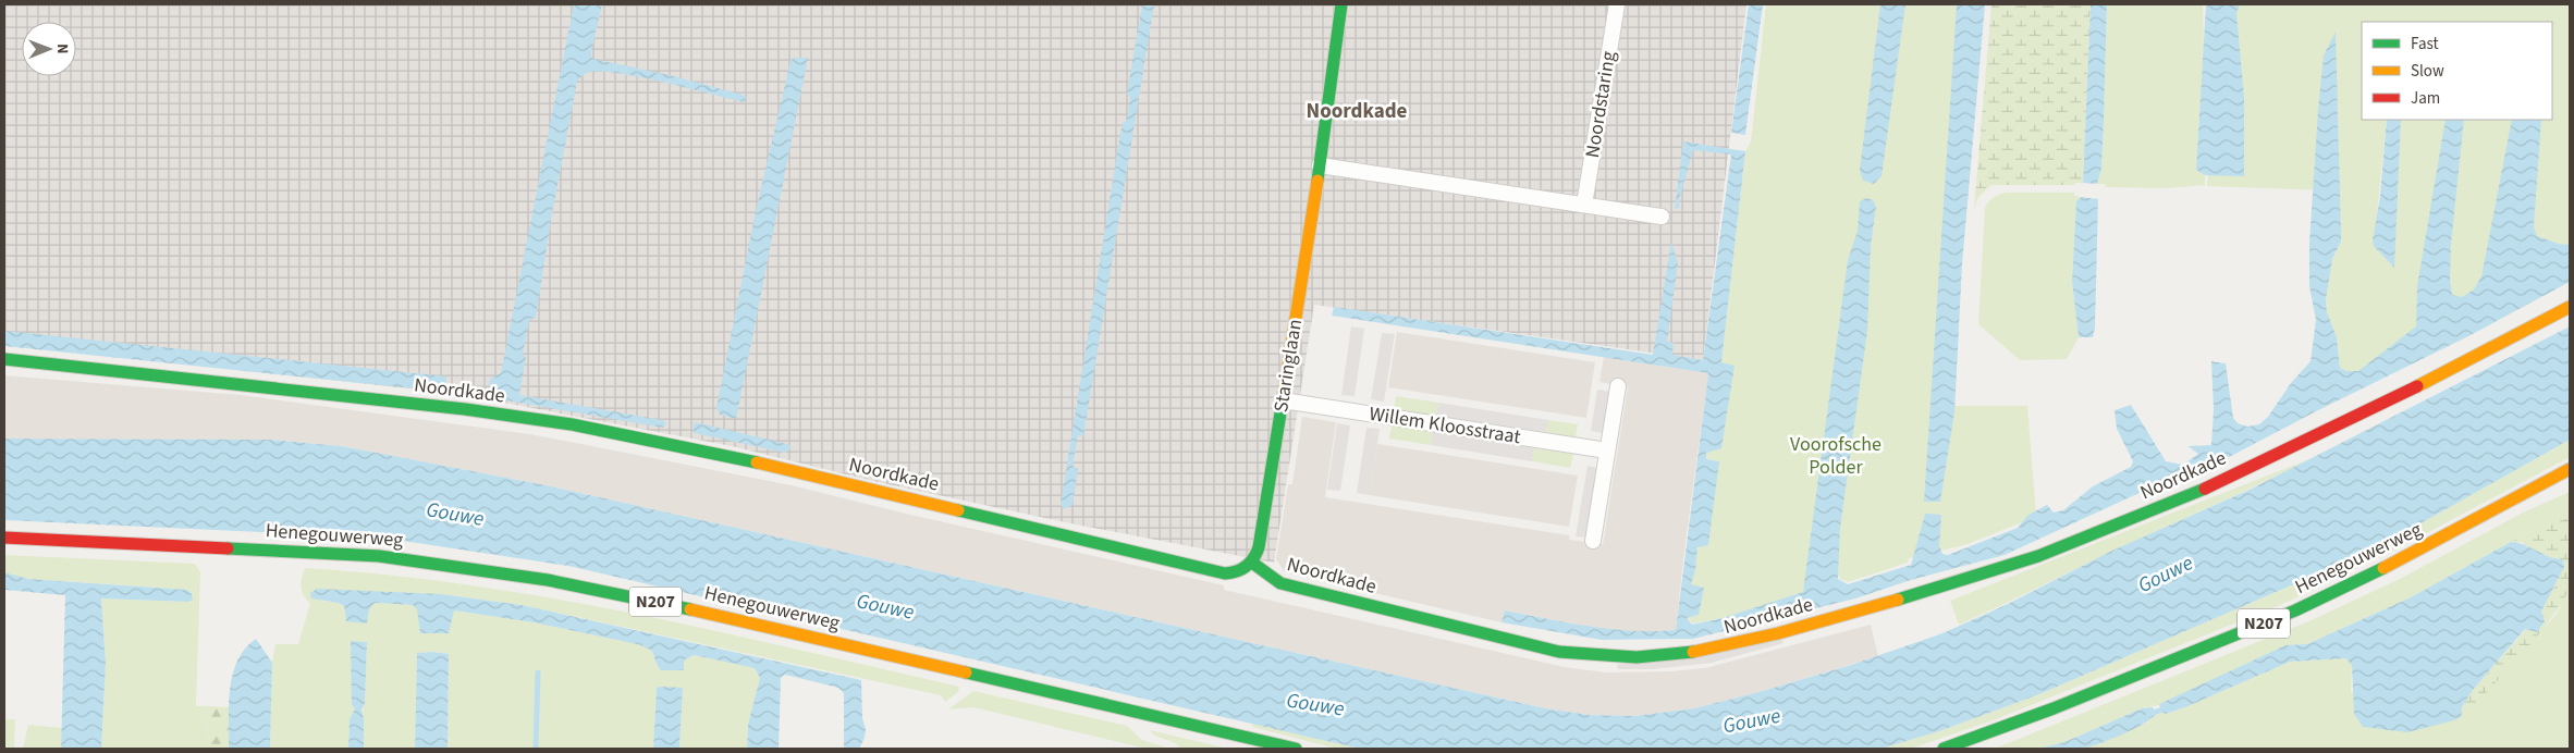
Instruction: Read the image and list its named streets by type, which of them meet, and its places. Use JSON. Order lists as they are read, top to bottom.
{
  "streets": {
    "street": [
      "Noordstaring",
      "Staringlaan",
      "Noordkade",
      "Willem Kloosstraat",
      "Henegouwerweg",
      "N207"
    ]
  },
  "crossings": [
    ["Staringlaan", "Noordkade"],
    ["Staringlaan", "Willem Kloosstraat"]
  ],
  "districts": ["Noordkade"],
  "water": ["Gouwe"],
  "parks": ["Voorofsche Polder"],
  "legend": ["Fast", "Slow", "Jam"],
  "north": "right"
}
